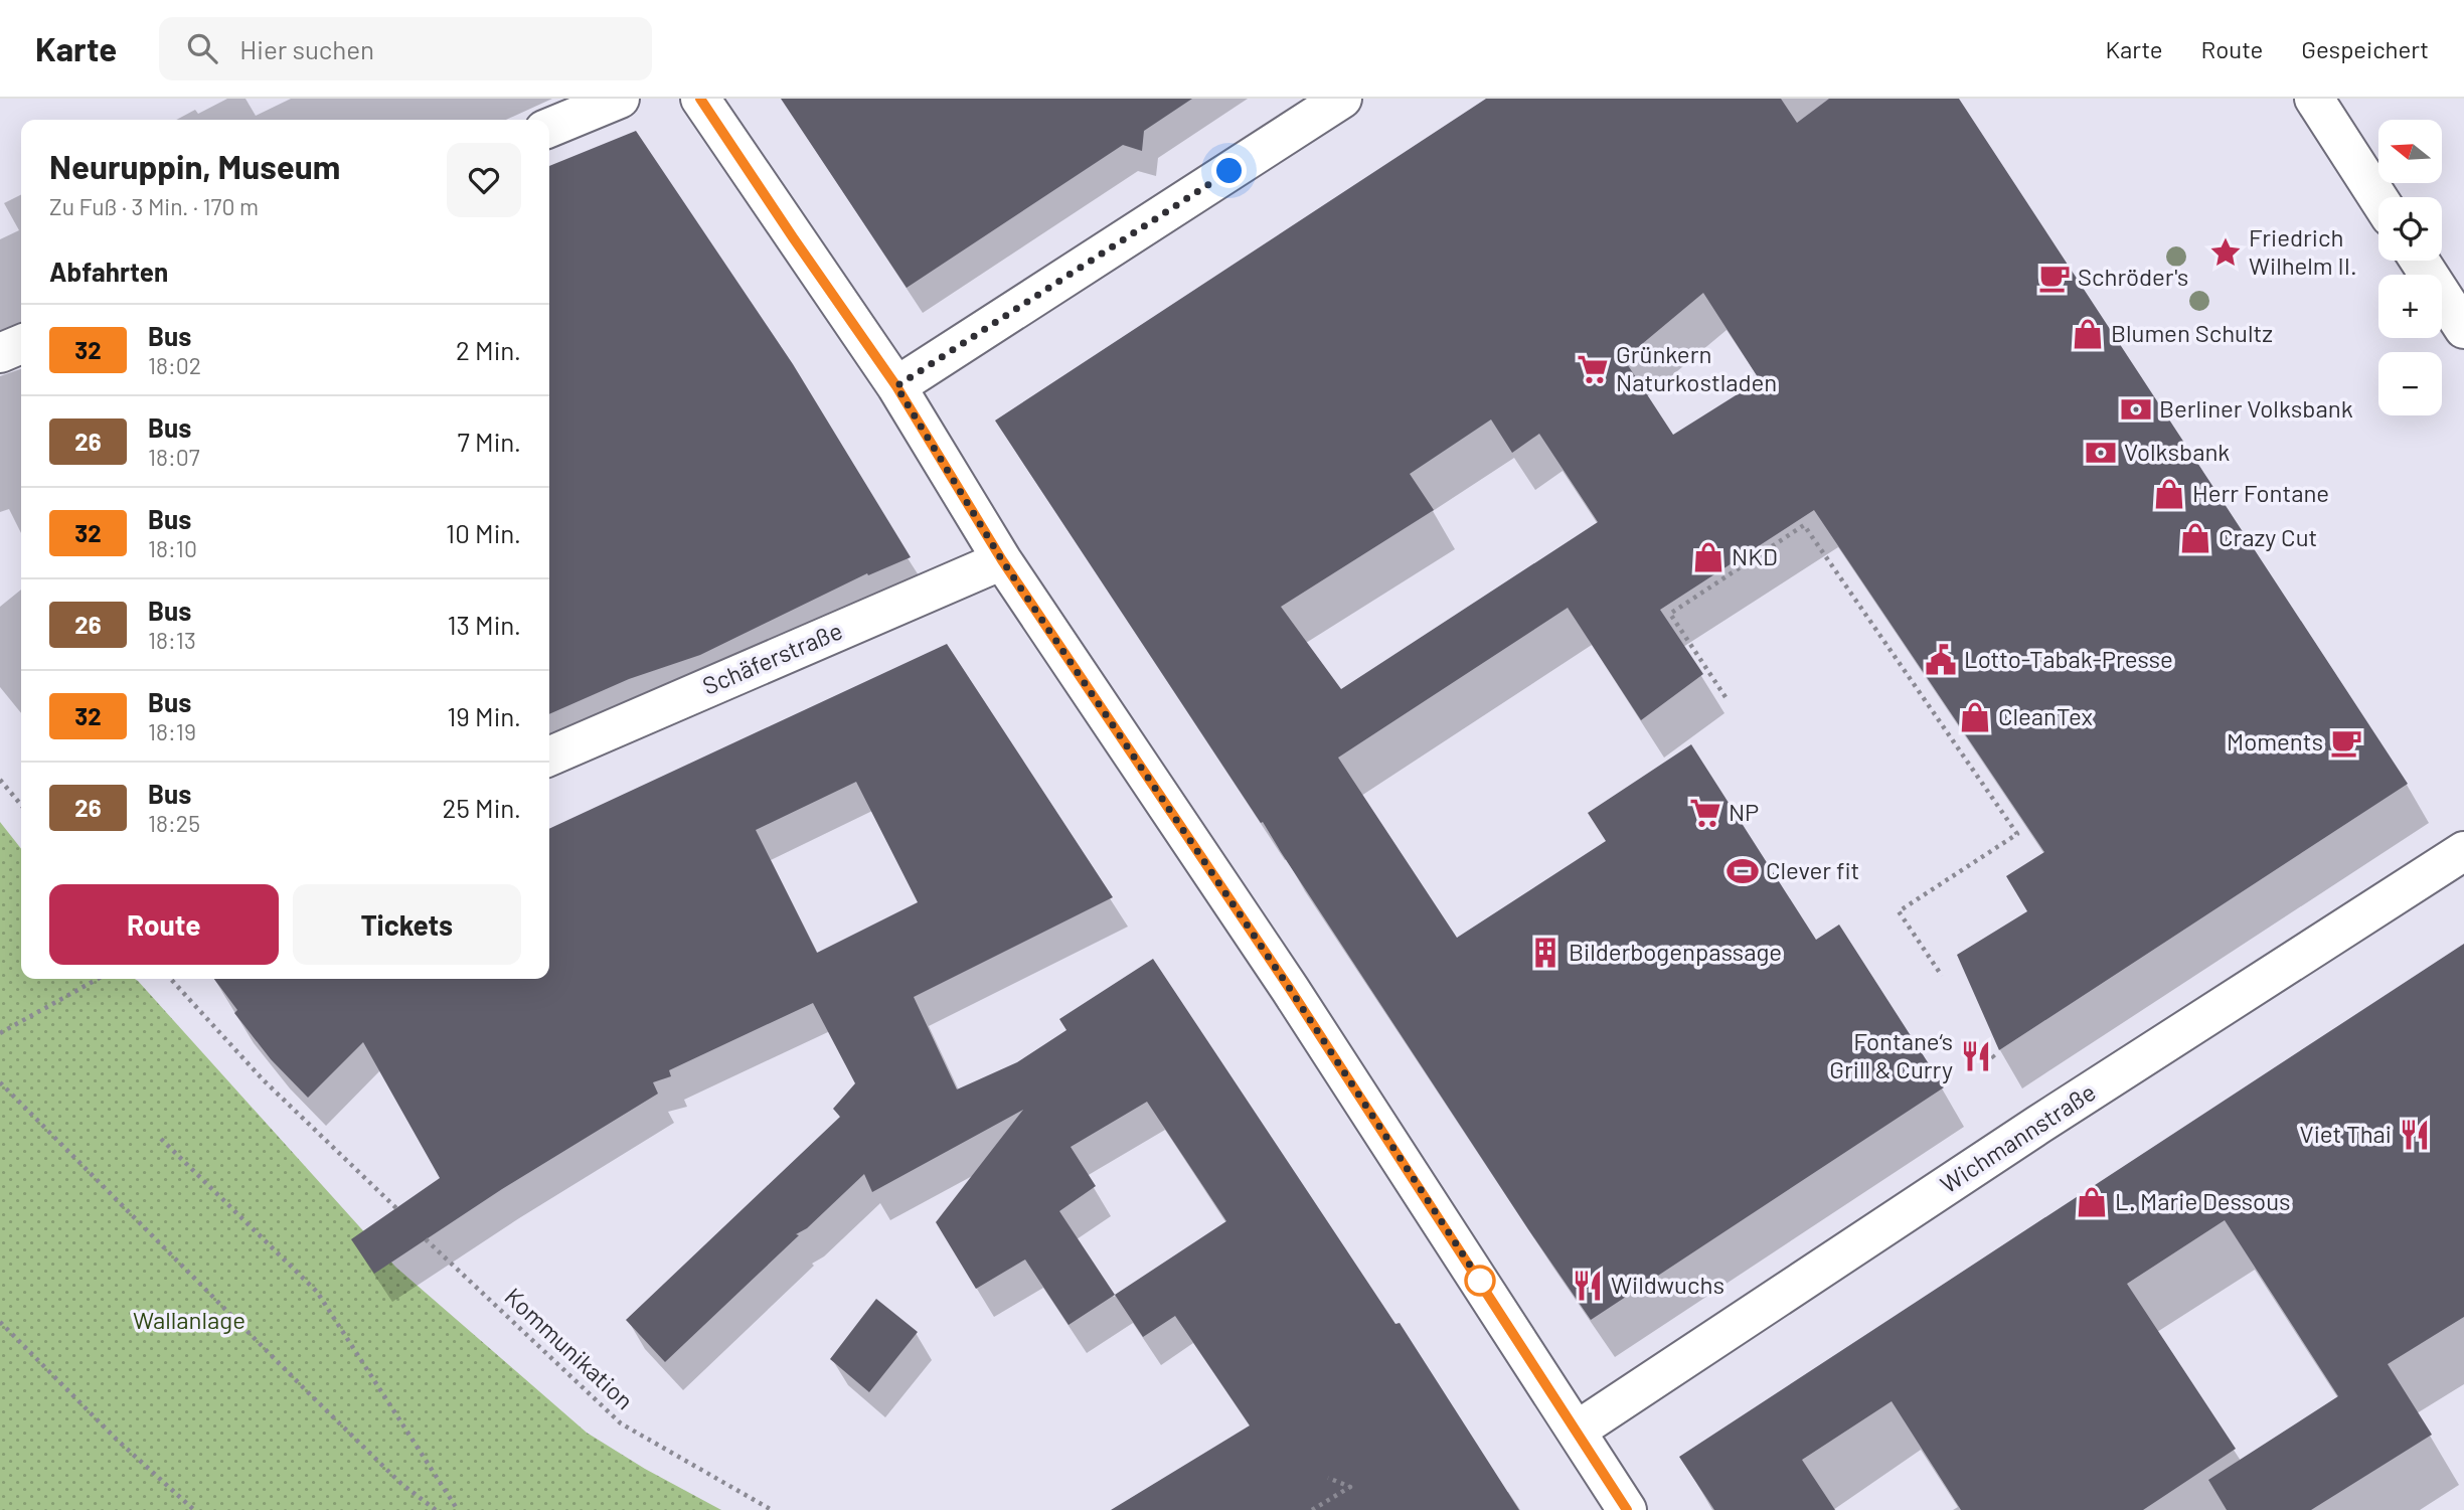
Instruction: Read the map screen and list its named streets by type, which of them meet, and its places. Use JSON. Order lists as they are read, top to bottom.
{
  "streets": {
    "street": ["Schäferstraße", "Wichmannstraße"],
    "path": ["Kommunikation"]
  },
  "parks": ["Wallanlage"],
  "places": {
    "place": ["Friedrich Wilhelm II."],
    "cafe": ["Schröder's", "Moments"],
    "shop": [
      "Blumen Schultz",
      "Herr Fontane",
      "Crazy Cut",
      "NKD",
      "CleanTex",
      "L. Marie Dessous"
    ],
    "supermarket": ["Grünkern Naturkostladen", "NP"],
    "bank": ["Berliner Volksbank", "Volksbank"],
    "public building": ["Lotto-Tabak-Presse"],
    "sports": ["Clever fit"],
    "building": ["Bilderbogenpassage"],
    "restaurant": ["Fontane‘s Grill & Curry", "Viet Thai", "Wildwuchs"]
  },
  "lines": ["bus line 32"],
  "north": "left",
  "page": {
    "header": "Karte",
    "search": "Hier suchen",
    "nav": ["Karte", "Route", "Gespeichert"],
    "map_buttons": ["+", "−"],
    "heading": [
      ["Neuruppin, Museum", "Zu Fuß · 3 Min. · 170 m"],
      "Abfahrten"
    ],
    "list": [
      {
        "mark": "32",
        "name": "Bus",
        "note": "18:02",
        "value": "2 Min."
      },
      {
        "mark": "26",
        "name": "Bus",
        "note": "18:07",
        "value": "7 Min."
      },
      {
        "mark": "32",
        "name": "Bus",
        "note": "18:10",
        "value": "10 Min."
      },
      {
        "mark": "26",
        "name": "Bus",
        "note": "18:13",
        "value": "13 Min."
      },
      {
        "mark": "32",
        "name": "Bus",
        "note": "18:19",
        "value": "19 Min."
      },
      {
        "mark": "26",
        "name": "Bus",
        "note": "18:25",
        "value": "25 Min."
      }
    ],
    "buttons": ["Route", "Tickets"]
  }
}
